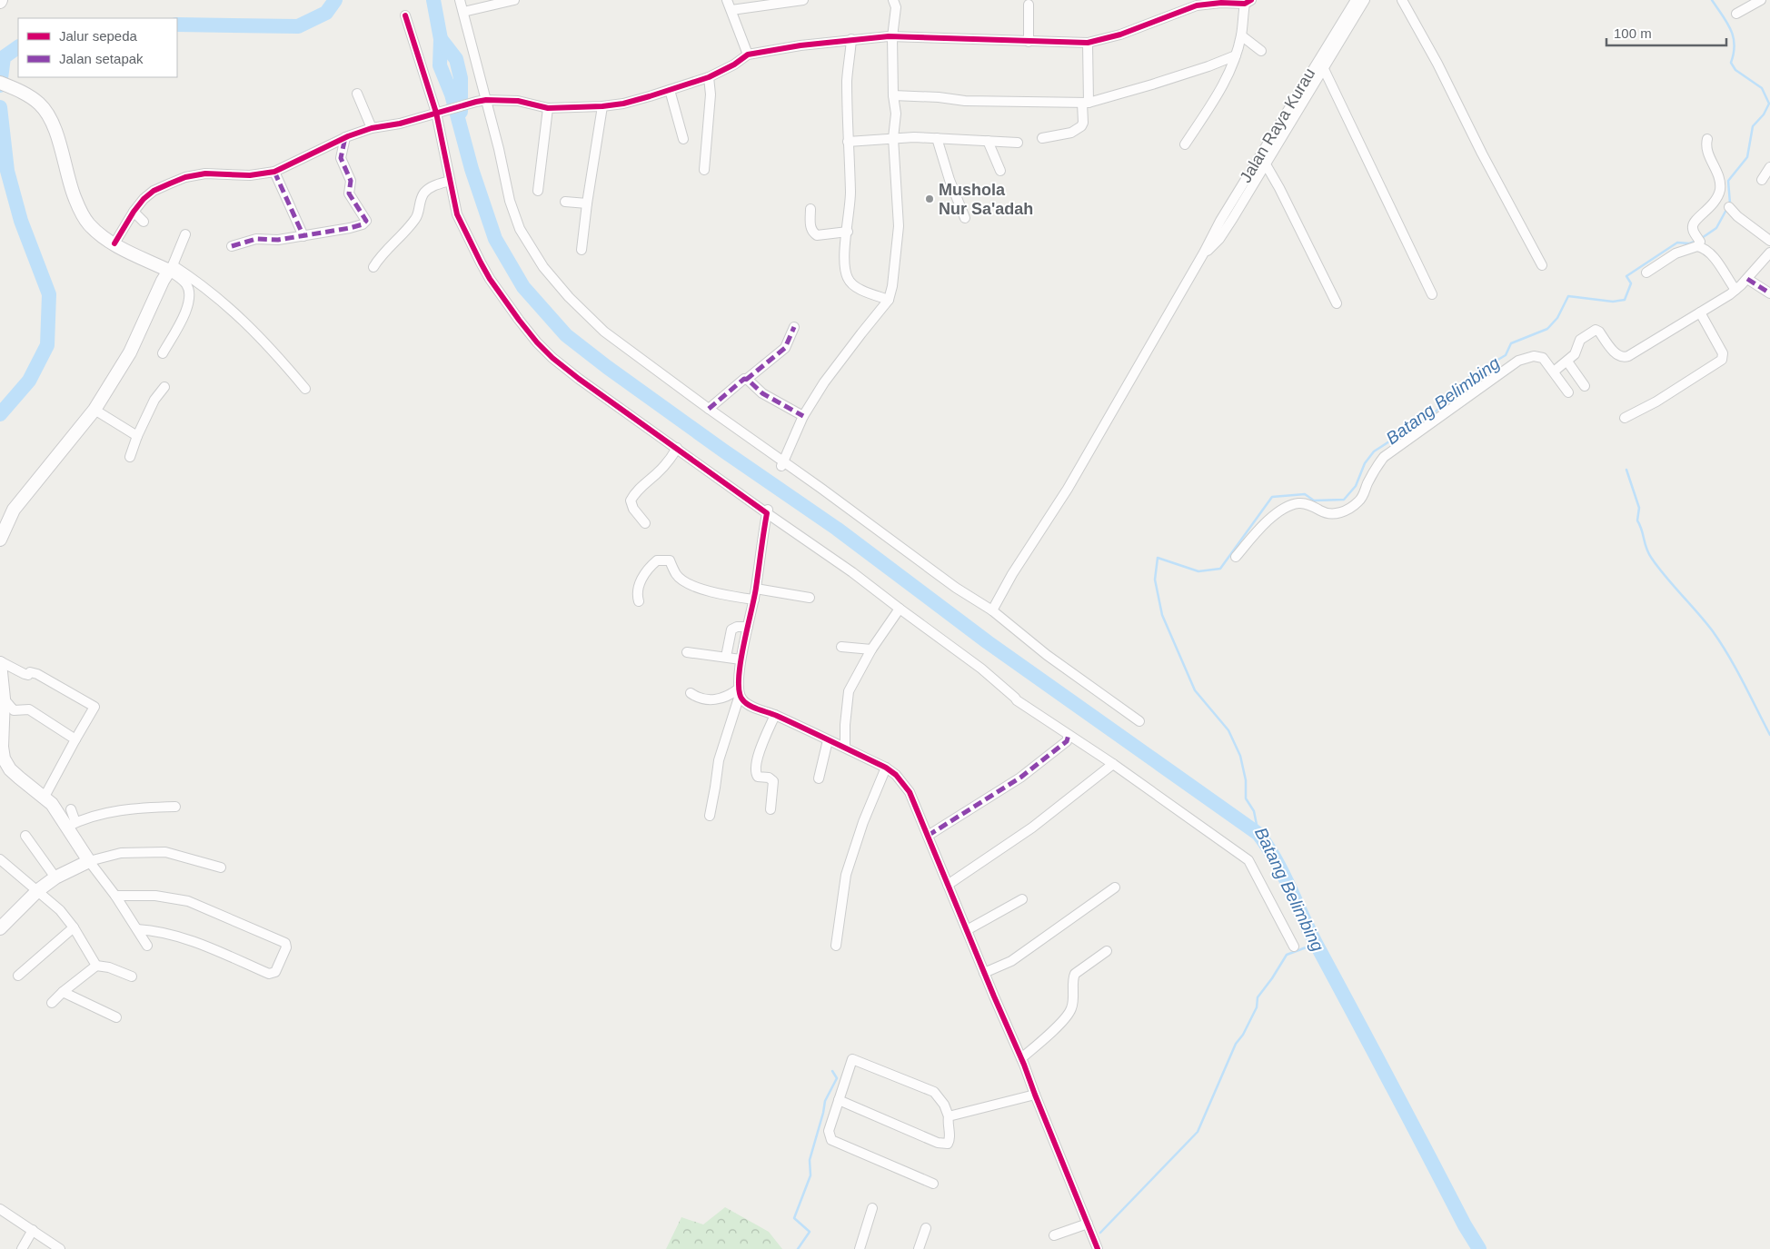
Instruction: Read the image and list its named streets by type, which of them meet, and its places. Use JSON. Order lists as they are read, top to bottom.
{
  "streets": {
    "street": ["Jalan Raya Kurau"]
  },
  "water": ["Batang Belimbing"],
  "places": ["Mushola Nur Sa'adah"],
  "legend": ["Jalur sepeda", "Jalan setapak"],
  "scale_bar": "100 m"
}
